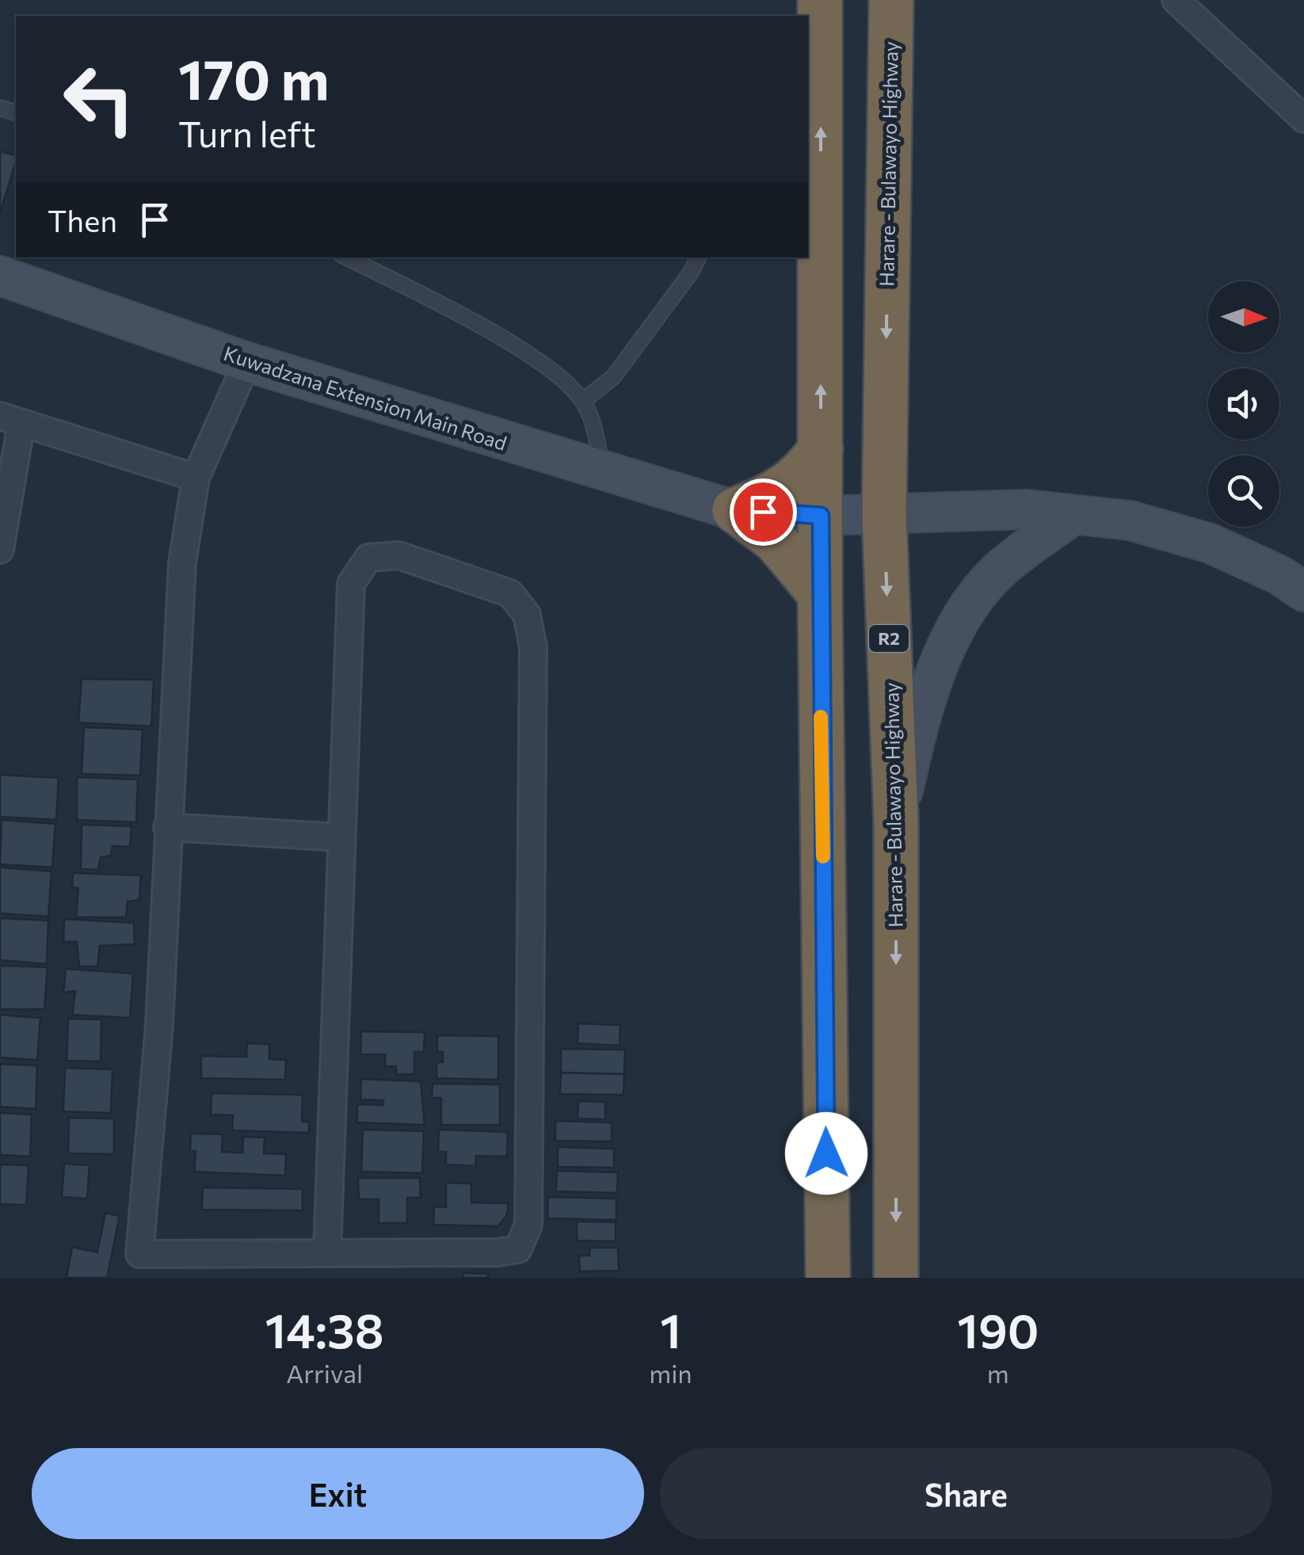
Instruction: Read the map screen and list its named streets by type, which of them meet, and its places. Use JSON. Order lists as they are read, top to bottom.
{
  "streets": {
    "highway": ["Harare - Bulawayo Highway", "R2"],
    "street": ["Kuwadzana Extension Main Road"]
  },
  "crossings": [
    ["Harare - Bulawayo Highway", "Kuwadzana Extension Main Road"]
  ],
  "north": "right",
  "page": {
    "turn": ["170 m", "Turn left"],
    "then": "Then",
    "eta": [
      "14:38",
      "Arrival",
      "1",
      "min",
      "190",
      "m"
    ],
    "buttons": ["Exit", "Share"]
  }
}
